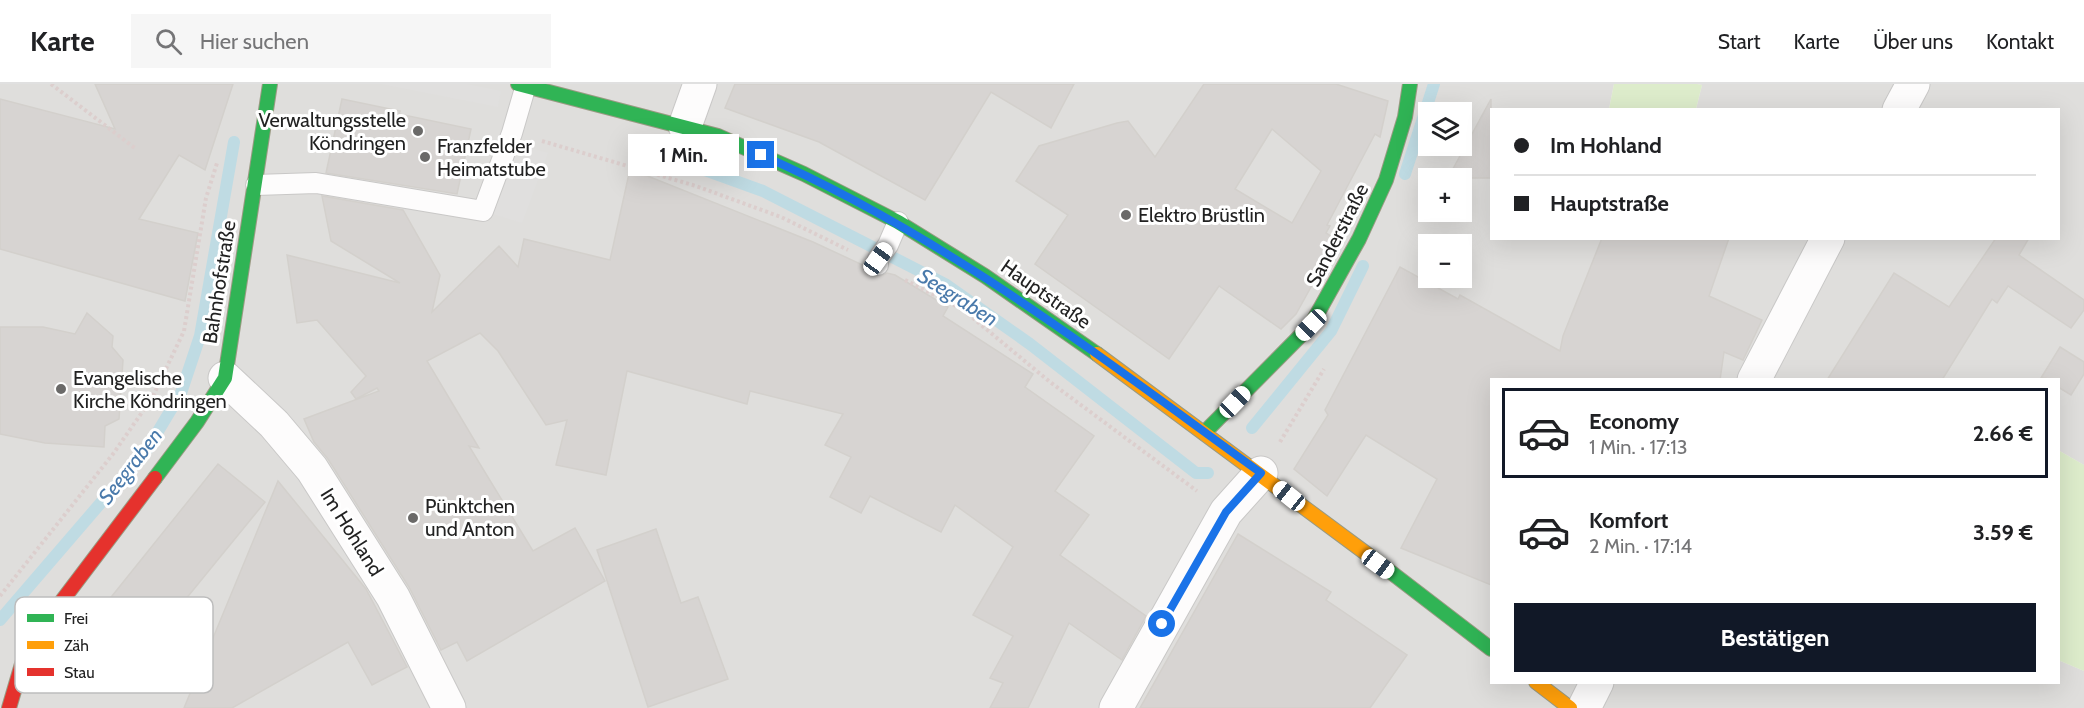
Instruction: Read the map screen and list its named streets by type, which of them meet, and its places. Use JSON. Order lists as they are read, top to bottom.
{
  "streets": {
    "main road": ["Sanderstraße", "Bahnhofstraße", "Hauptstraße"],
    "street": ["Im Hohland"]
  },
  "crossings": [
    ["Sanderstraße", "Hauptstraße"],
    ["Bahnhofstraße", "Im Hohland"]
  ],
  "water": ["Seegraben"],
  "places": [
    "Verwaltungsstelle Köndringen",
    "Franzfelder Heimatstube",
    "Elektro Brüstlin",
    "Evangelische Kirche Köndringen",
    "Pünktchen und Anton"
  ],
  "legend": ["Frei", "Zäh", "Stau"],
  "page": {
    "header": "Karte",
    "search": "Hier suchen",
    "nav": [
      "Start",
      "Karte",
      "Über uns",
      "Kontakt"
    ],
    "map_buttons": ["+", "−"],
    "banner": ["Im Hohland", "Hauptstraße"],
    "bubble": "1 Min.",
    "list": [
      {
        "name": "Economy",
        "note": "1 Min. · 17:13",
        "value": "2.66 €"
      },
      {
        "name": "Komfort",
        "note": "2 Min. · 17:14",
        "value": "3.59 €"
      }
    ],
    "buttons": "Bestätigen"
  }
}
